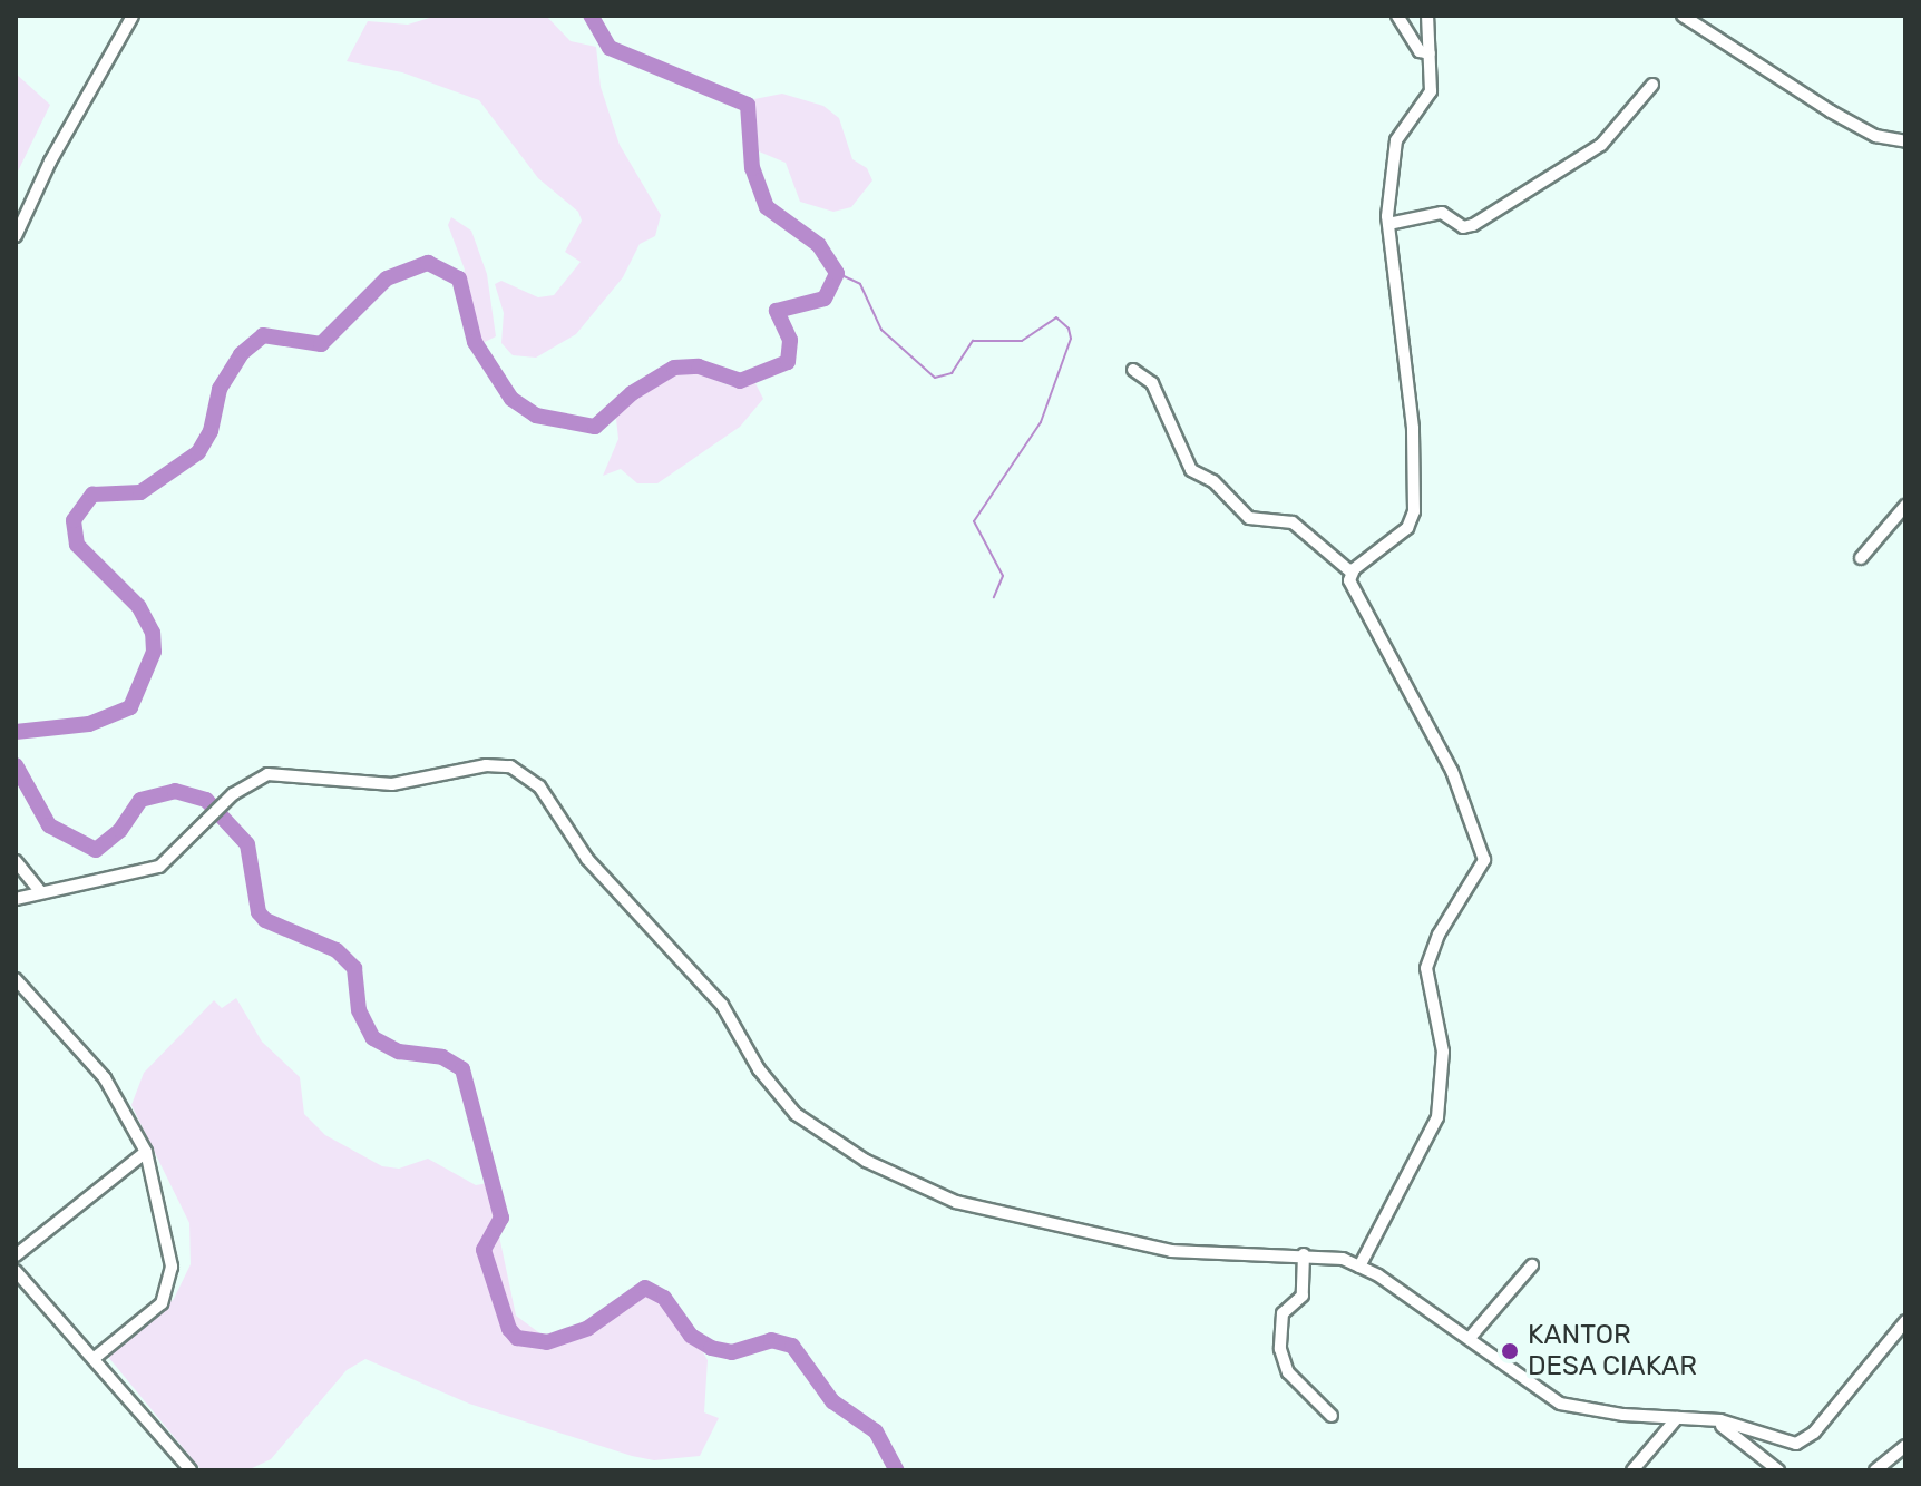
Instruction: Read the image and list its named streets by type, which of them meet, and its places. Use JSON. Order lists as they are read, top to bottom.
{
  "places": ["KANTOR DESA CIAKAR"]
}
